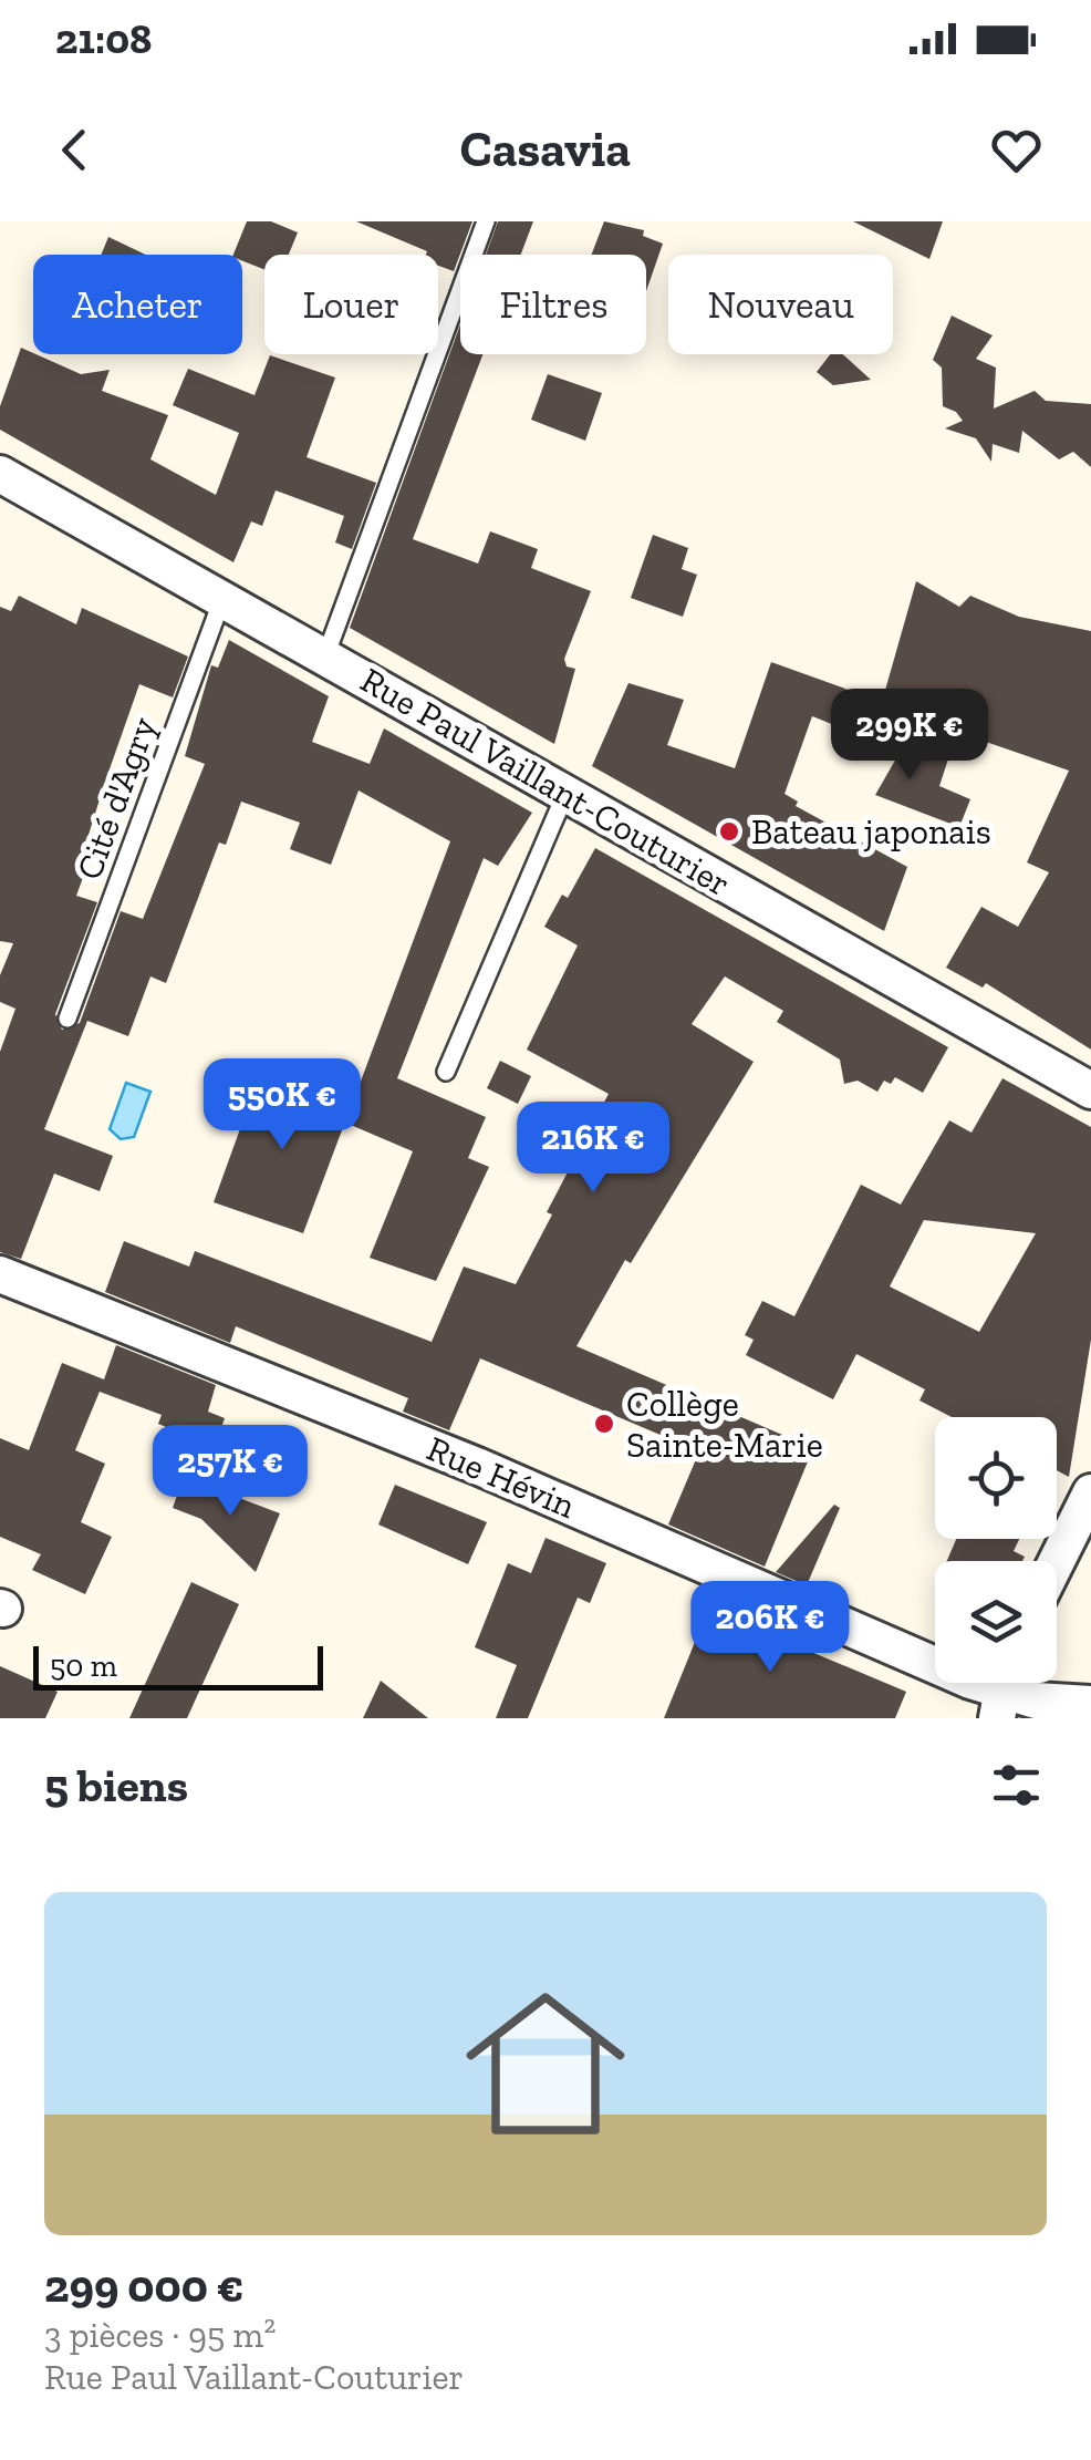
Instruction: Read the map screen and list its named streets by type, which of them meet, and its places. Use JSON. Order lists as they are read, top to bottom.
{
  "streets": {
    "street": ["Rue Paul Vaillant-Couturier", "Rue Hévin"],
    "lane": ["Cité d'Agry"]
  },
  "crossings": [
    ["Rue Paul Vaillant-Couturier", "Cité d'Agry"]
  ],
  "places": ["Bateau japonais", "Collège Sainte-Marie"],
  "scale_bar": "50 m",
  "page": {
    "status": "21:08",
    "header": "Casavia",
    "chip": [
      "Acheter",
      "Louer",
      "Filtres",
      "Nouveau"
    ],
    "price": [
      "299K €",
      "550K €",
      "216K €",
      "257K €",
      "206K €"
    ],
    "scale": "50 m",
    "heading": "5 biens",
    "list": [
      {
        "name": "299 000 €",
        "note": "3 pièces · 95 m² · Rue Paul Vaillant-Couturier"
      }
    ]
  }
}
